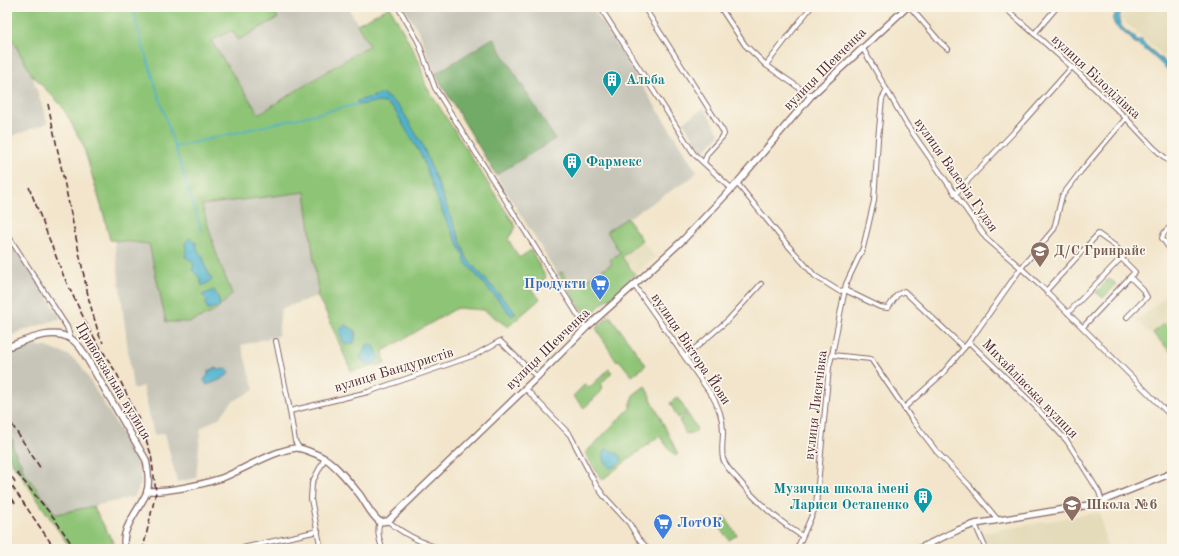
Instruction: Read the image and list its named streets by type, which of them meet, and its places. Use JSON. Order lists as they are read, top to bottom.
{
  "streets": {
    "main road": ["вулиця Шевченка", "Привокзальна вулиця"],
    "street": [
      "вулиця Білодідівка",
      "вулиця Валерія Гудзя",
      "вулиця Віктора Йови",
      "вулиця Бандуристів",
      "Михайлівська вулиця",
      "вулиця Лисичівка"
    ]
  },
  "crossings": [
    ["вулиця Шевченка", "вулиця Валерія Гудзя"],
    ["вулиця Шевченка", "вулиця Віктора Йови"],
    ["вулиця Шевченка", "вулиця Бандуристів"],
    ["вулиця Валерія Гудзя", "вулиця Лисичівка"],
    ["вулиця Віктора Йови", "вулиця Лисичівка"],
    ["Михайлівська вулиця", "вулиця Лисичівка"]
  ],
  "places": {
    "building": ["Альба", "Фармекс", "Музична школа імені Лариси Остапенко"],
    "school or university": ["Д/С Гринрайс", "Школа №6"],
    "supermarket": ["Продукти", "ЛотОК"]
  }
}
